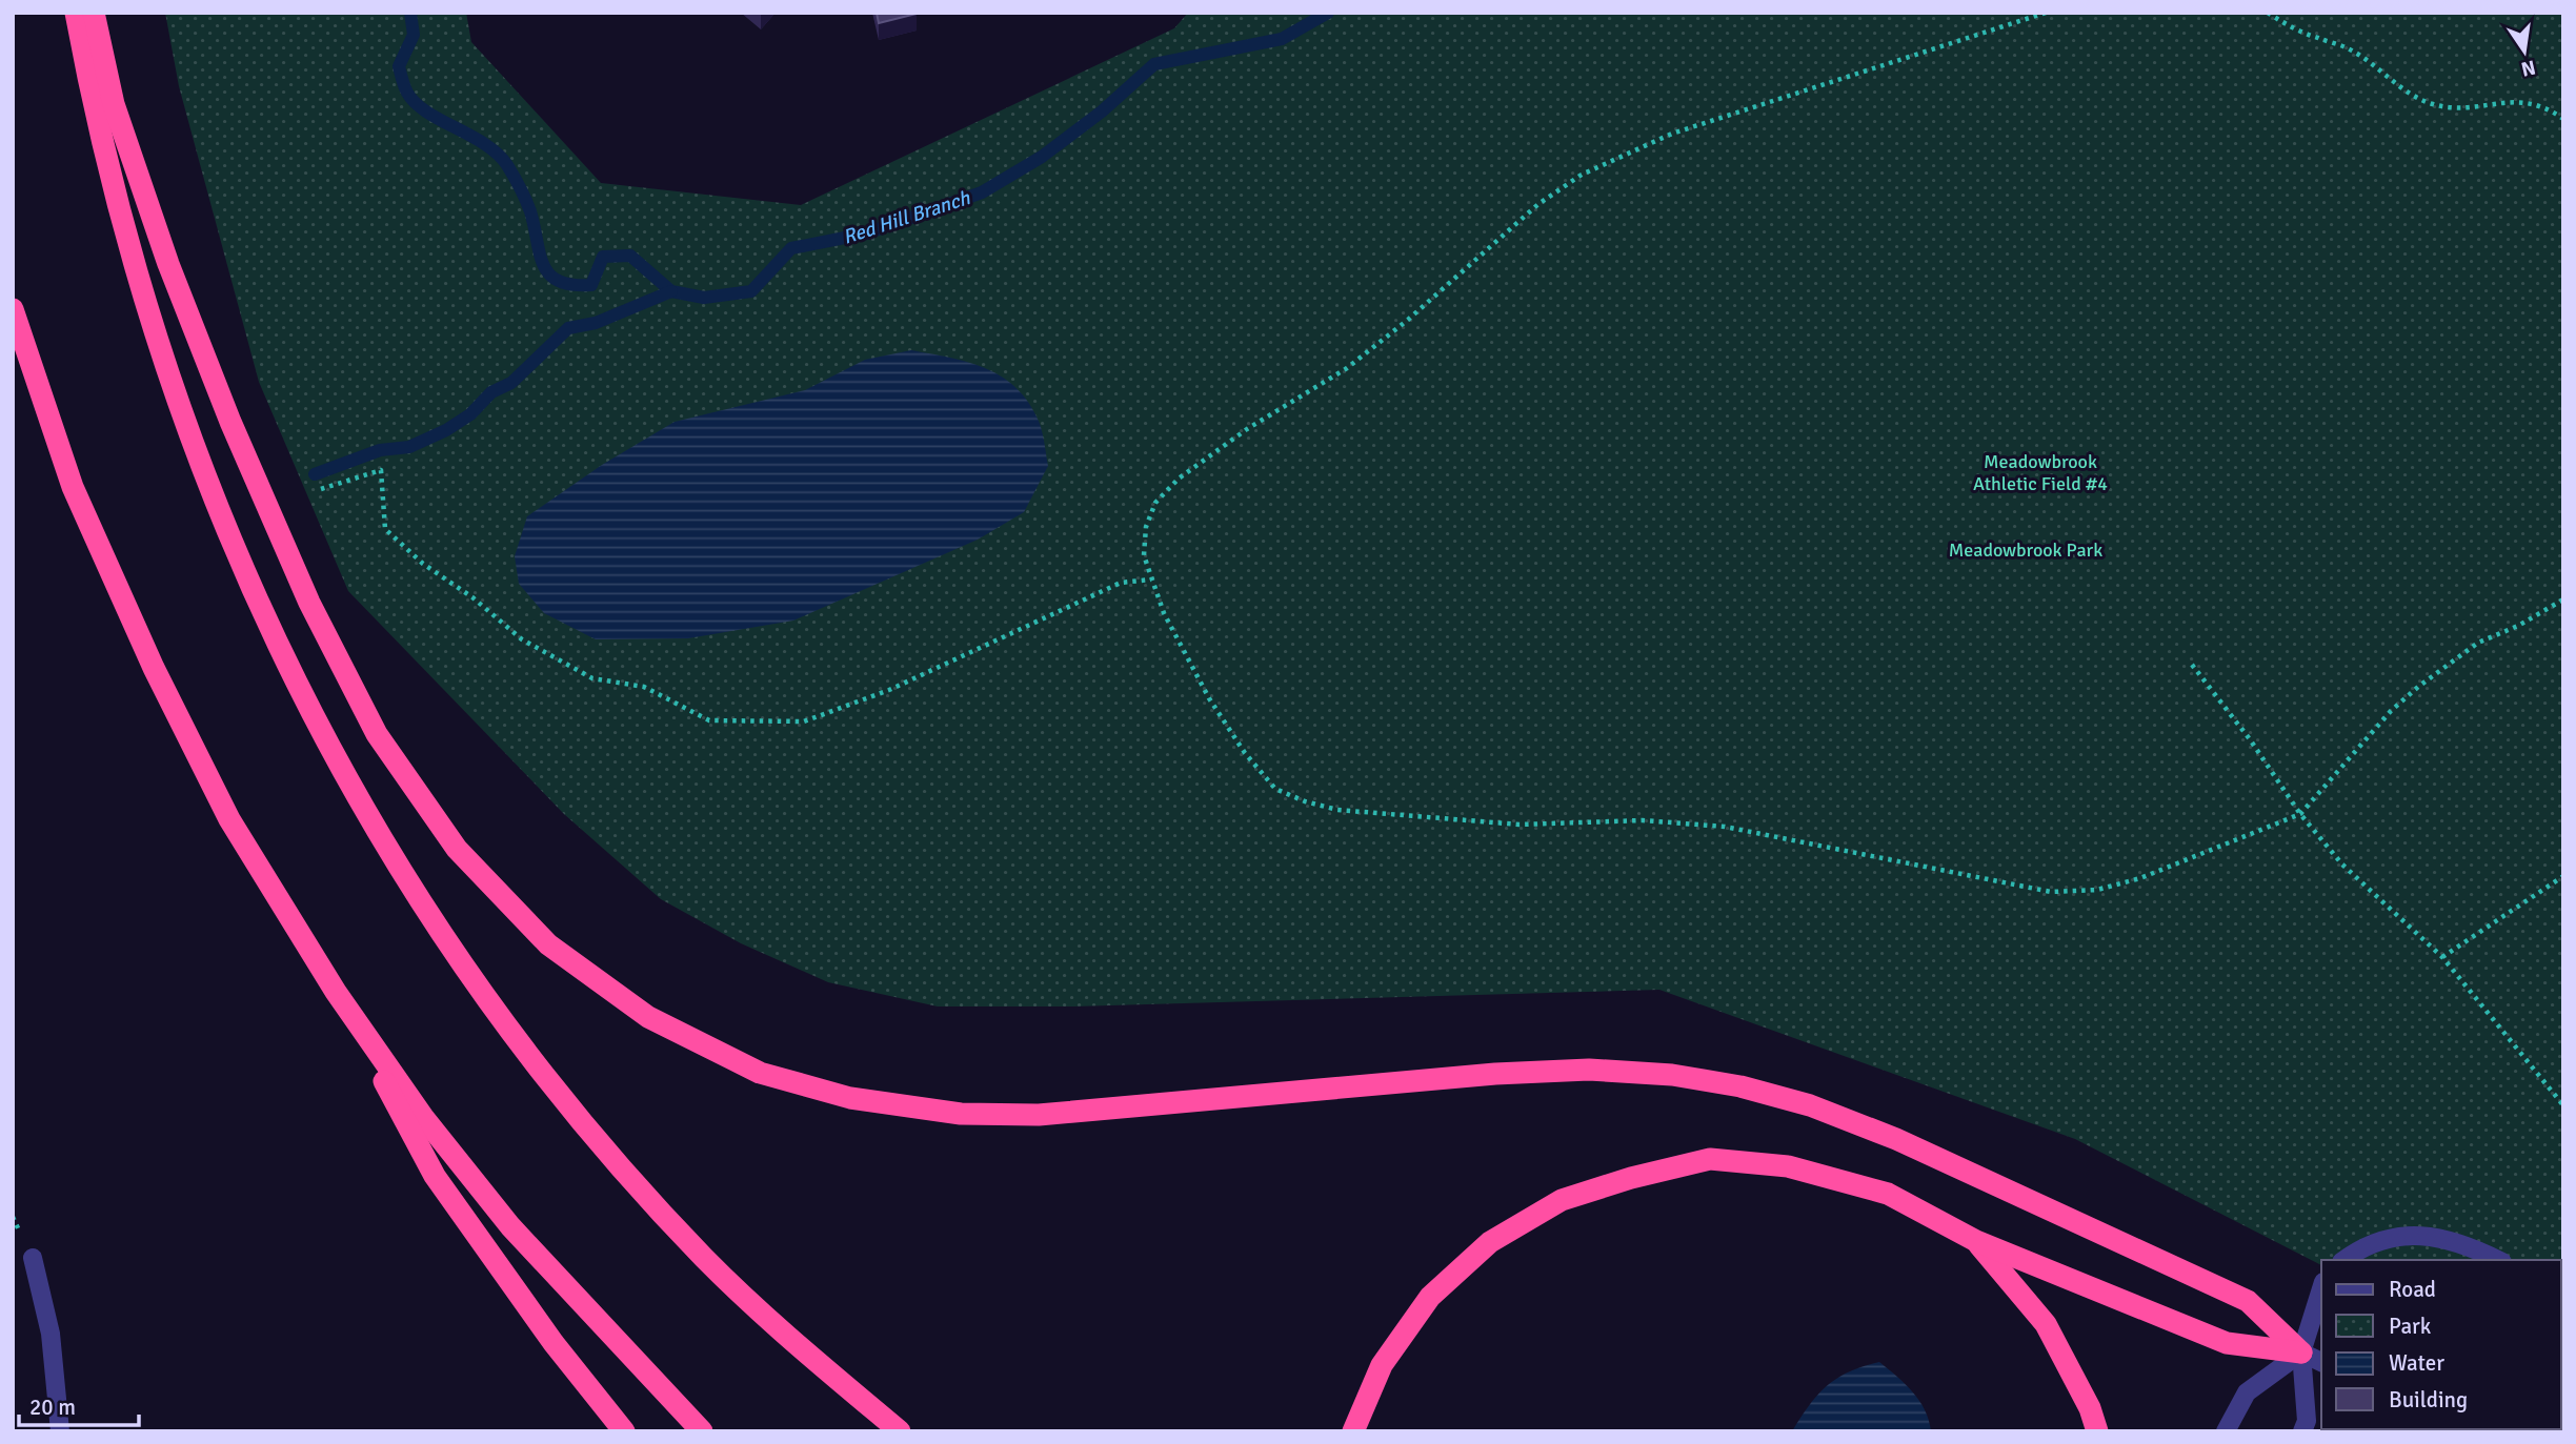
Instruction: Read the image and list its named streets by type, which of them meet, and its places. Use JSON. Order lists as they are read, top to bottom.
{
  "water": ["Red Hill Branch"],
  "parks": ["Meadowbrook Athletic Field #4", "Meadowbrook Park"],
  "legend": [
    "Road",
    "Park",
    "Water",
    "Building"
  ],
  "scale_bar": "20 m",
  "north": "bottom"
}
